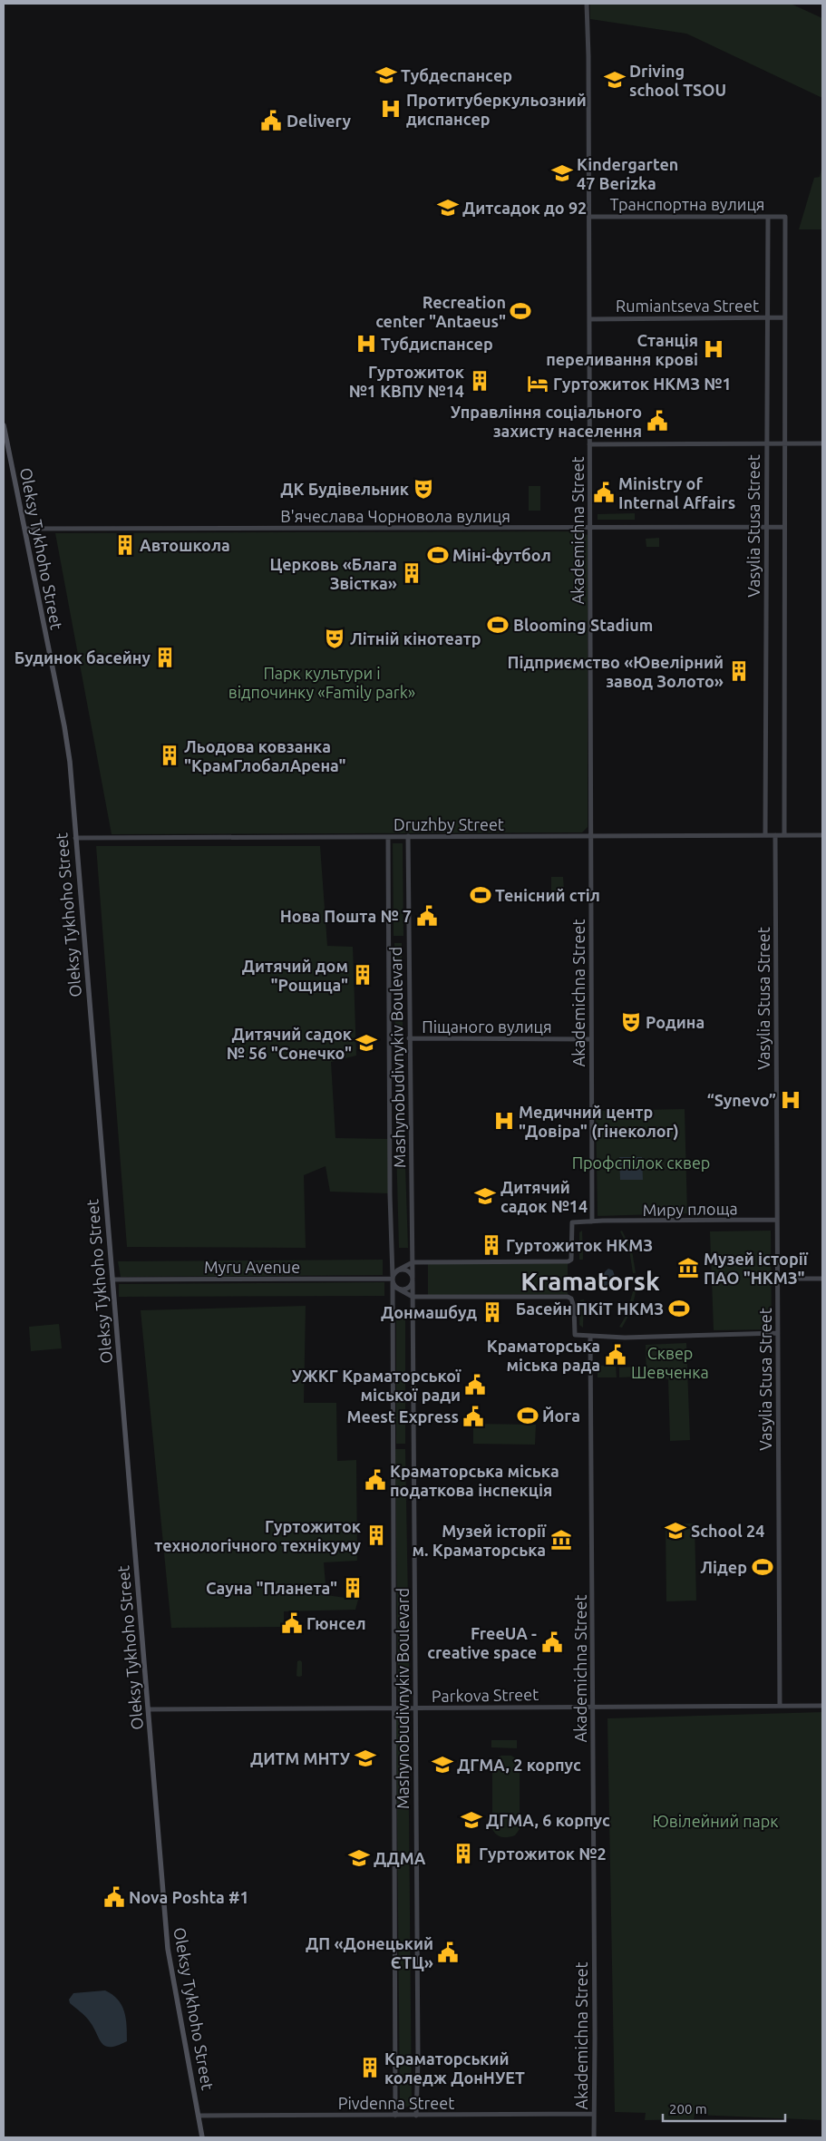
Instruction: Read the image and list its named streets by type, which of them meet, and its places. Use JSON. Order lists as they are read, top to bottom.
{
  "streets": {
    "main road": ["Oleksy Tykhoho Street"],
    "street": [
      "Транспортна вулиця",
      "Rumiantseva Street",
      "В'ячеслава Чорновола вулиця",
      "Vasylia Stusa Street",
      "Akademichna Street",
      "Druzhby Street",
      "Піщаного вулиця",
      "Mashynobudivnykiv Boulevard",
      "Миру площа",
      "Myru Avenue",
      "Parkova Street",
      "Pivdenna Street"
    ]
  },
  "crossings": [
    ["Транспортна вулиця", "Vasylia Stusa Street"],
    ["Транспортна вулиця", "Akademichna Street"],
    ["Rumiantseva Street", "Vasylia Stusa Street"],
    ["Rumiantseva Street", "Akademichna Street"],
    ["В'ячеслава Чорновола вулиця", "Vasylia Stusa Street"],
    ["В'ячеслава Чорновола вулиця", "Akademichna Street"],
    ["В'ячеслава Чорновола вулиця", "Oleksy Tykhoho Street"],
    ["Vasylia Stusa Street", "Druzhby Street"],
    ["Vasylia Stusa Street", "Миру площа"],
    ["Vasylia Stusa Street", "Parkova Street"],
    ["Akademichna Street", "Druzhby Street"],
    ["Akademichna Street", "Піщаного вулиця"],
    ["Akademichna Street", "Миру площа"],
    ["Akademichna Street", "Parkova Street"],
    ["Akademichna Street", "Pivdenna Street"],
    ["Oleksy Tykhoho Street", "Druzhby Street"],
    ["Oleksy Tykhoho Street", "Myru Avenue"],
    ["Oleksy Tykhoho Street", "Parkova Street"],
    ["Oleksy Tykhoho Street", "Pivdenna Street"],
    ["Druzhby Street", "Mashynobudivnykiv Boulevard"],
    ["Піщаного вулиця", "Mashynobudivnykiv Boulevard"],
    ["Mashynobudivnykiv Boulevard", "Myru Avenue"],
    ["Mashynobudivnykiv Boulevard", "Parkova Street"],
    ["Mashynobudivnykiv Boulevard", "Pivdenna Street"]
  ],
  "districts": ["Kramatorsk"],
  "parks": [
    "Парк культури і відпочинку «Family park»",
    "Профспілок сквер",
    "Сквер Шевченка",
    "Ювілейний парк"
  ],
  "places": {
    "school or university": [
      "Тубдеспансер",
      "Driving school TSOU",
      "Kindergarten 47 Berizka",
      "Дитсадок до 92",
      "Дитячий садок № 56 \"Сонечко\"",
      "Дитячий садок №14",
      "School 24",
      "ДИТМ МНТУ",
      "ДГМА, 2 корпус",
      "ДГМА, 6 корпус",
      "ДДМА"
    ],
    "hospital": [
      "Протитуберкульозний диспансер",
      "Тубдиспансер",
      "Станція переливання крові",
      "“Synevo”",
      "Медичний центр \"Довіра\" (гінеколог)"
    ],
    "public building": [
      "Delivery",
      "Управління соціального захисту населення",
      "Ministry of Internal Affairs",
      "Нова Пошта № 7",
      "Краматорська міська рада",
      "УЖКГ Краматорської міської ради",
      "Meest Express",
      "Краматорська міська податкова інспекція",
      "Гюнсел",
      "FreeUA - creative space",
      "Nova Poshta #1",
      "ДП «Донецький ЄТЦ»"
    ],
    "sports": [
      "Recreation center \"Antaeus\"",
      "Міні-футбол",
      "Blooming Stadium",
      "Тенісний стіл",
      "Басейн ПКіТ НКМЗ",
      "Йога",
      "Лідер"
    ],
    "building": [
      "Гуртожиток №1 КВПУ №14",
      "Автошкола",
      "Церковь «Блага Звістка»",
      "Будинок басейну",
      "Підприємство «Ювелірний завод Золото»",
      "Льодова ковзанка \"КрамГлобалАрена\"",
      "Дитячий дом \"Рощица\"",
      "Гуртожиток НКМЗ",
      "Донмашбуд",
      "Гуртожиток технологічного технікуму",
      "Сауна \"Планета\"",
      "Гуртожиток №2",
      "Краматорський коледж ДонНУЕТ"
    ],
    "hotel": ["Гуртожиток НКМЗ №1"],
    "theatre": ["ДК Будівельник", "Літній кінотеатр", "Родина"],
    "museum": ["Музей історії ПАО \"НКМЗ\"", "Музей історії м. Краматорська"]
  },
  "scale_bar": "200 m"
}
